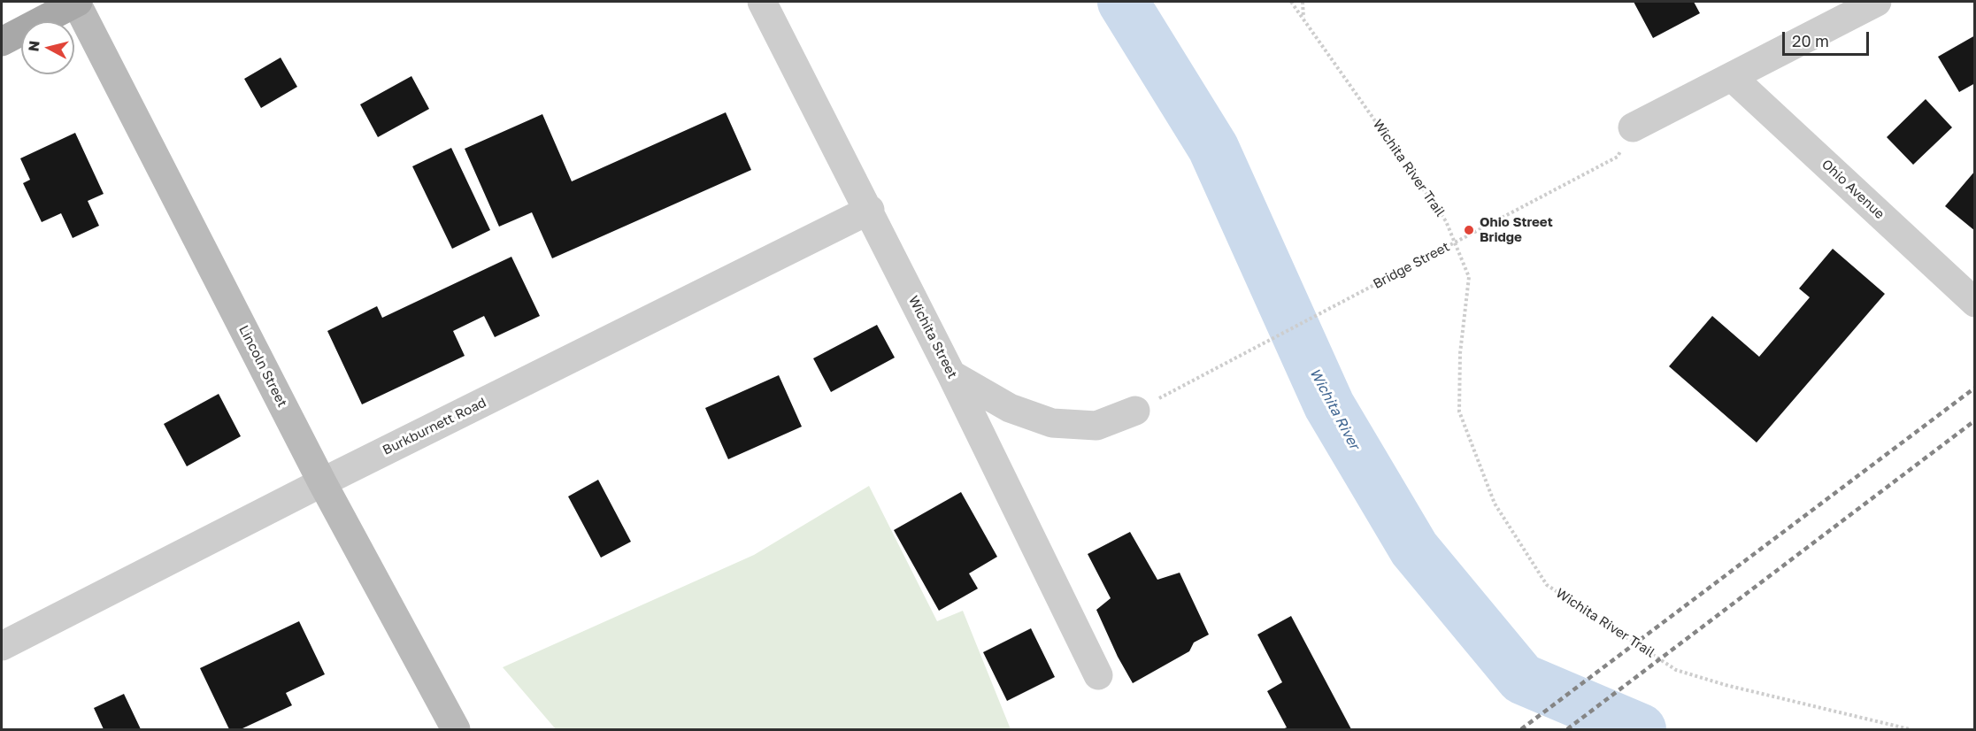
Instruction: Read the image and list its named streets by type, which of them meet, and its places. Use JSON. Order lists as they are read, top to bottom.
{
  "streets": {
    "main road": ["Lincoln Street"],
    "street": ["Ohio Avenue", "Wichita Street", "Burkburnett Road"],
    "path": ["Wichita River Trail", "Bridge Street"]
  },
  "crossings": [
    ["Wichita Street", "Burkburnett Road"],
    ["Lincoln Street", "Burkburnett Road"]
  ],
  "water": ["Wichita River"],
  "places": ["Ohio Street Bridge"],
  "scale_bar": "20 m",
  "north": "left"
}
